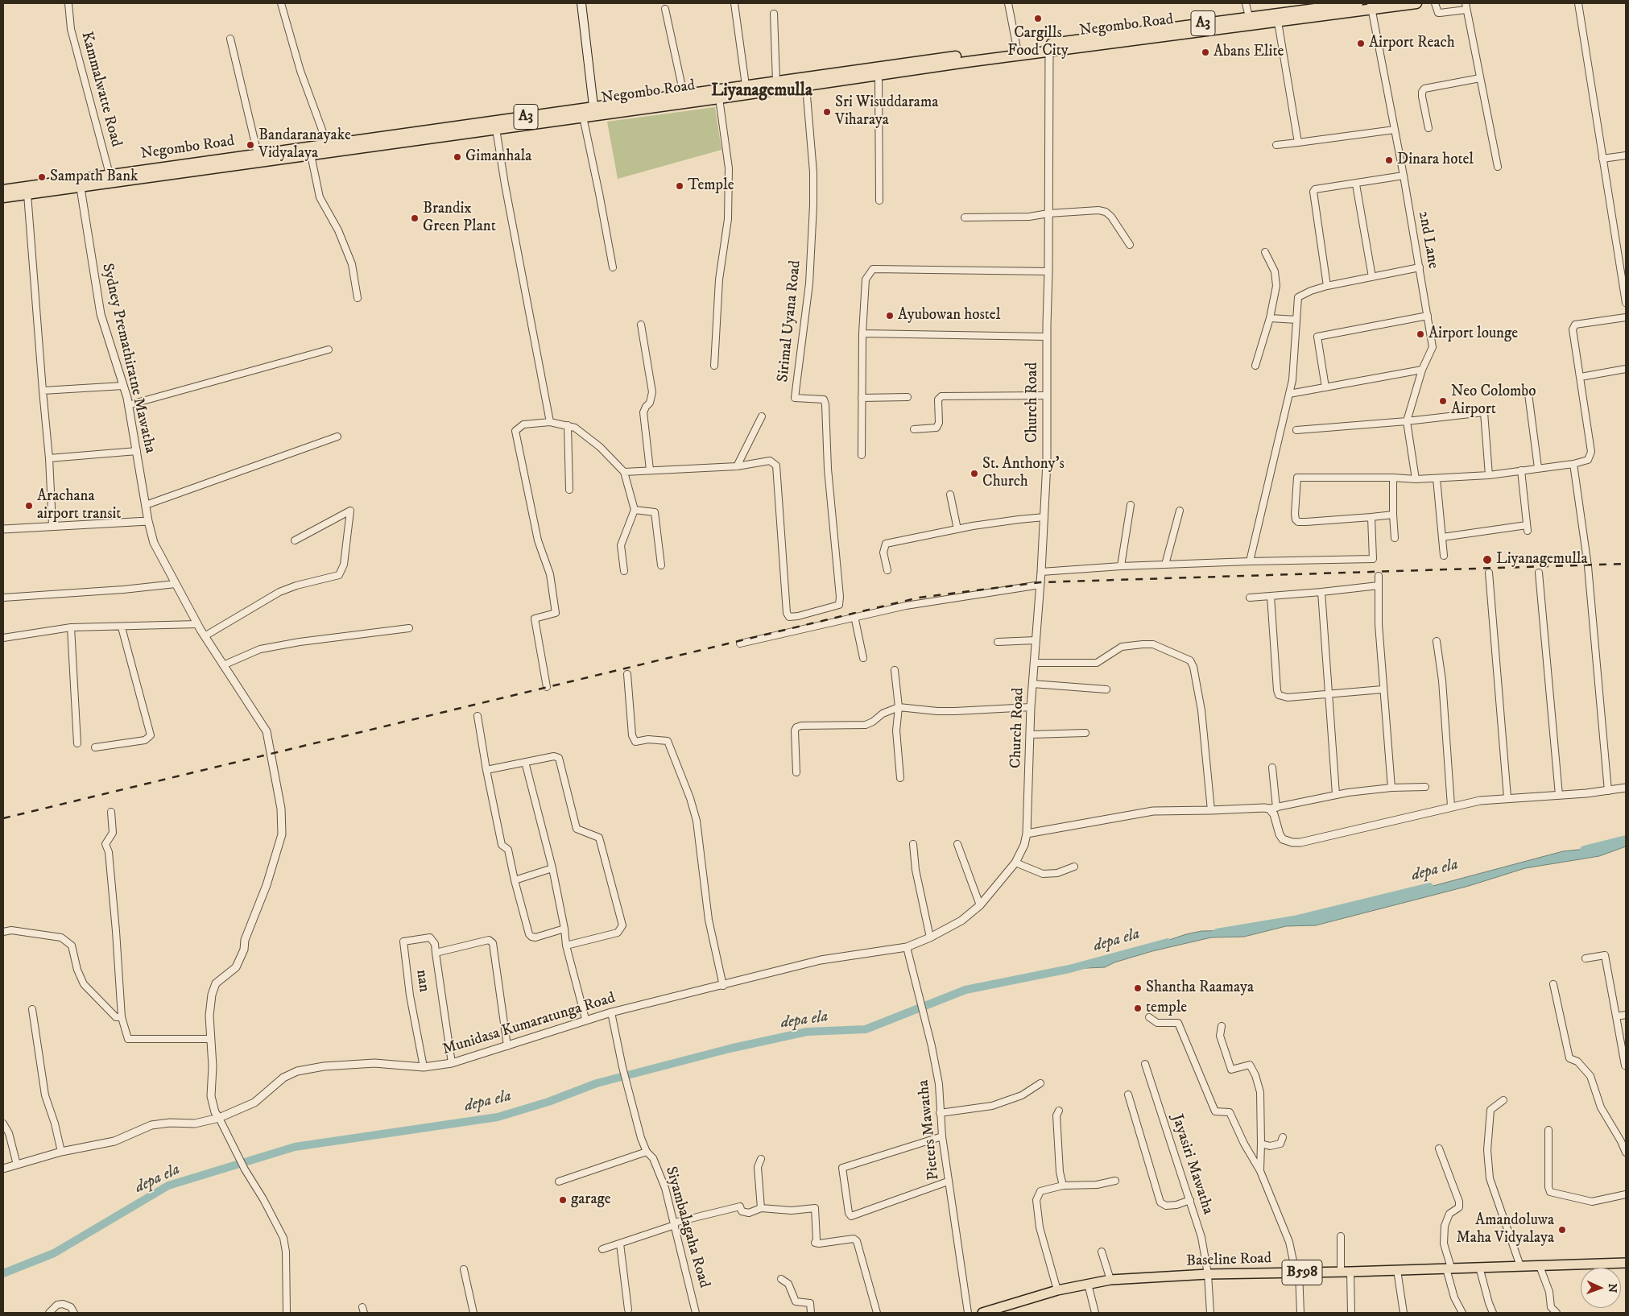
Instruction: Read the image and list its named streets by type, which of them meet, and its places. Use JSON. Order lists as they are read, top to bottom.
{
  "streets": {
    "highway": ["A3", "Negombo Road"],
    "main road": ["Baseline Road", "B598"],
    "street": [
      "Kammalwatte Road",
      "2nd Lane",
      "Sirimal Uyana Road",
      "Sydney Premathiratne Mawatha",
      "Church Road",
      "nan",
      "Munidasa Kumaratunga Road",
      "Pieters Mawatha",
      "Jayasiri Mawatha",
      "Siyambalagaha Road"
    ]
  },
  "crossings": [
    ["Negombo Road", "Kammalwatte Road"],
    ["Negombo Road", "2nd Lane"],
    ["Negombo Road", "Sirimal Uyana Road"],
    ["Negombo Road", "Sydney Premathiratne Mawatha"],
    ["Negombo Road", "Church Road"],
    ["Sydney Premathiratne Mawatha", "Munidasa Kumaratunga Road"],
    ["Church Road", "Munidasa Kumaratunga Road"],
    ["nan", "Munidasa Kumaratunga Road"],
    ["Munidasa Kumaratunga Road", "Pieters Mawatha"],
    ["Munidasa Kumaratunga Road", "Siyambalagaha Road"],
    ["Jayasiri Mawatha", "Baseline Road"]
  ],
  "districts": ["Liyanagemulla"],
  "water": ["depa ela"],
  "places": [
    "Cargills Food City",
    "Airport Reach",
    "Abans Elite",
    "Sri Wisuddarama Viharaya",
    "Bandaranayake Vidyalaya",
    "Gimanhala",
    "Dinara hotel",
    "Sampath Bank",
    "Temple",
    "Brandix Green Plant",
    "Ayubowan hostel",
    "Airport lounge",
    "Neo Colombo Airport",
    "St. Anthony's Church",
    "Arachana airport transit",
    "Liyanagemulla",
    "Shantha Raamaya",
    "temple",
    "garage",
    "Amandoluwa Maha Vidyalaya"
  ],
  "north": "right"
}
